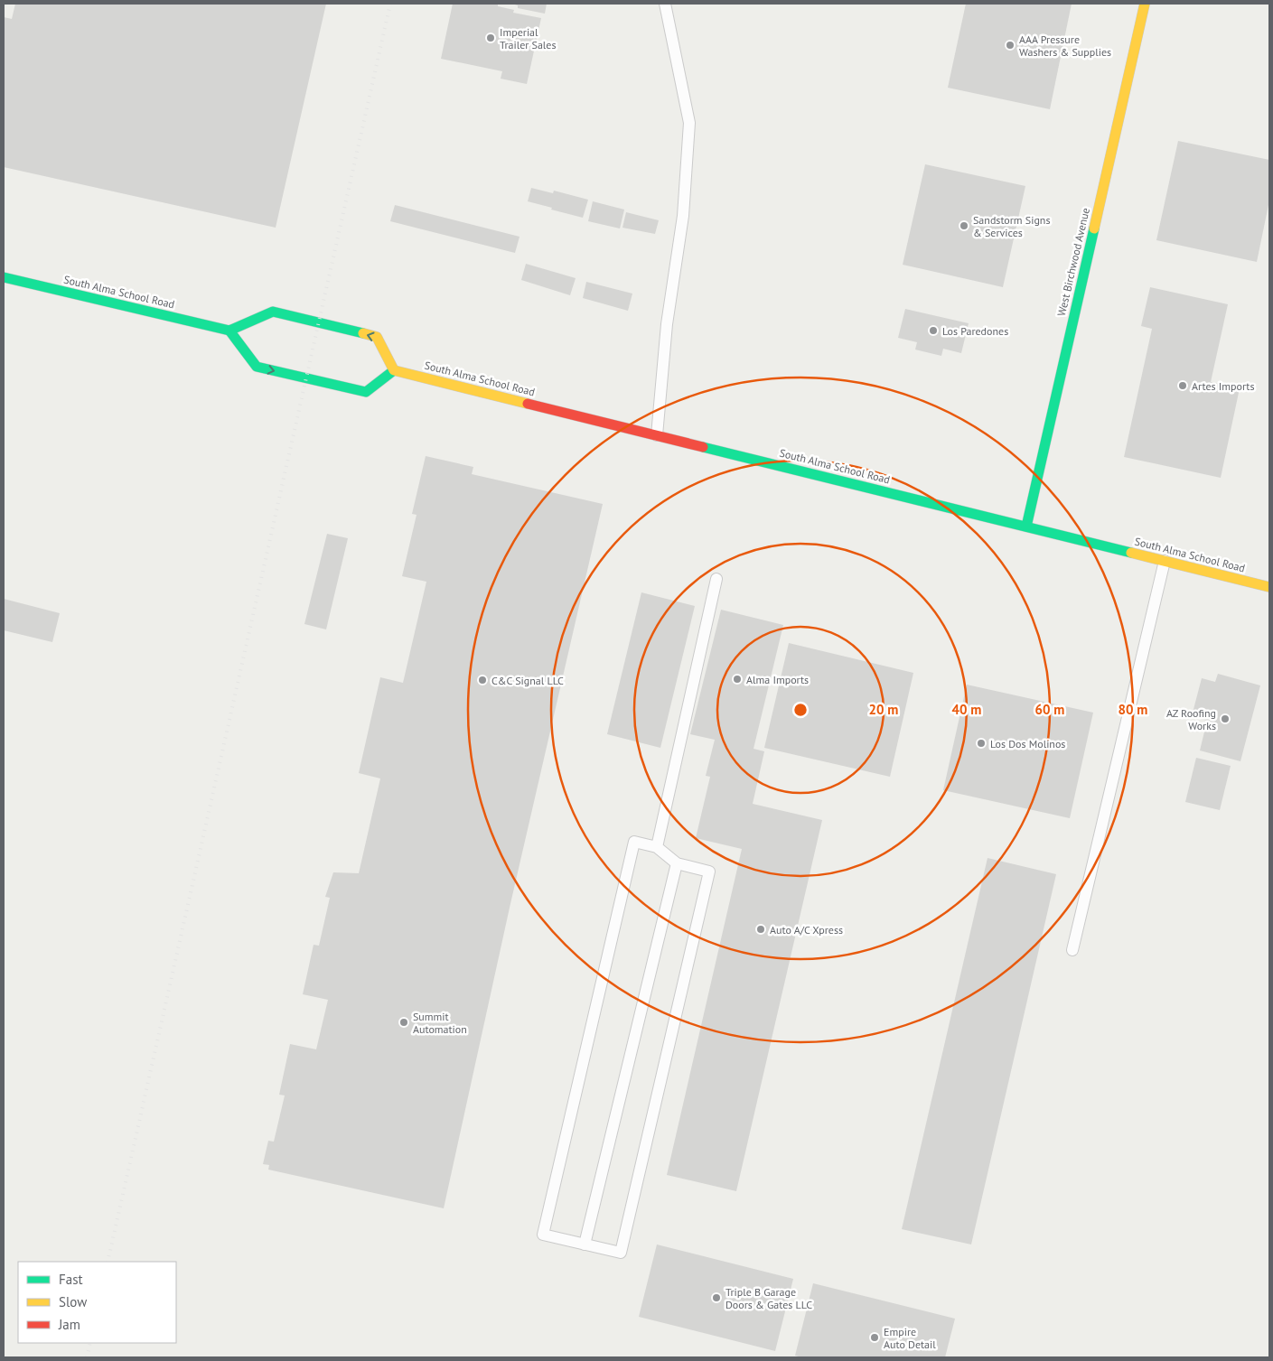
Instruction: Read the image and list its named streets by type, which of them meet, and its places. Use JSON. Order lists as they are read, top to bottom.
{
  "streets": {
    "main road": ["West Birchwood Avenue", "South Alma School Road"]
  },
  "crossings": [
    ["West Birchwood Avenue", "South Alma School Road"]
  ],
  "places": [
    "Imperial Trailer Sales",
    "AAA Pressure Washers & Supplies",
    "Sandstorm Signs & Services",
    "Los Paredones",
    "Artes Imports",
    "Alma Imports",
    "C&C Signal LLC",
    "AZ Roofing Works",
    "Los Dos Molinos",
    "Auto A/C Xpress",
    "Summit Automation",
    "Triple B Garage Doors & Gates LLC",
    "Empire Auto Detail"
  ],
  "legend": ["Fast", "Slow", "Jam"],
  "rings": [
    "20 m",
    "40 m",
    "60 m",
    "80 m"
  ]
}
